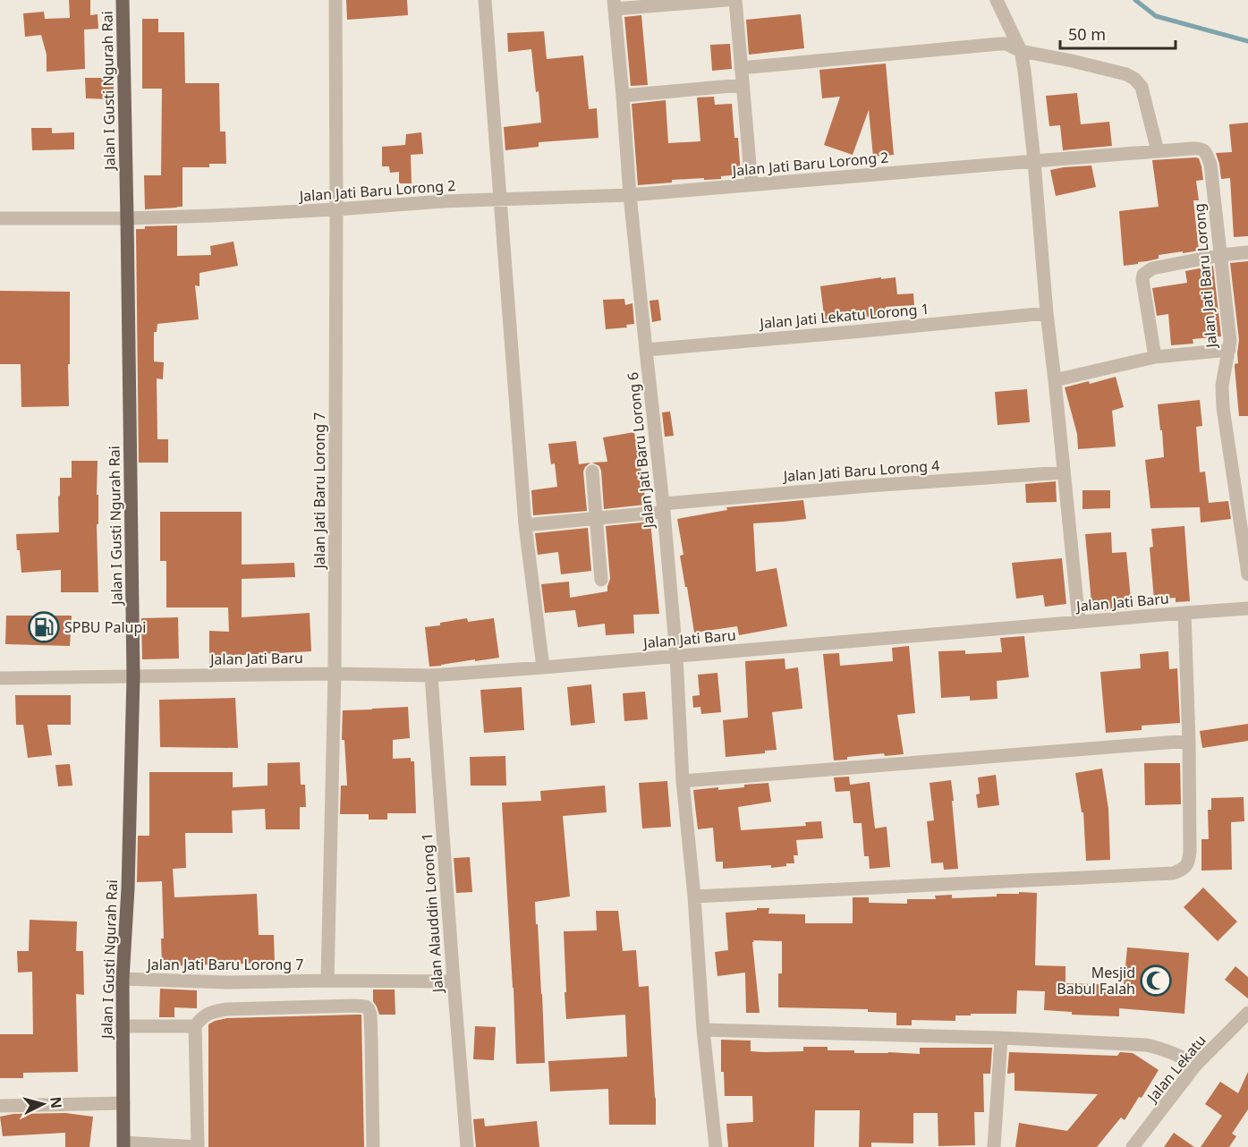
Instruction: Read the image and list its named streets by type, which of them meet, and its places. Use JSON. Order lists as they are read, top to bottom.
{
  "streets": {
    "main road": ["Jalan I Gusti Ngurah Rai"],
    "street": [
      "Jalan Jati Baru Lorong 2",
      "Jalan Jati Baru Lorong",
      "Jalan Jati Lekatu Lorong 1",
      "Jalan Jati Baru Lorong 6",
      "Jalan Jati Baru Lorong 4",
      "Jalan Jati Baru Lorong 7",
      "Jalan Jati Baru",
      "Jalan Alauddin Lorong 1",
      "Jalan Lekatu"
    ]
  },
  "crossings": [
    ["Jalan I Gusti Ngurah Rai", "Jalan Jati Baru Lorong 2"],
    ["Jalan I Gusti Ngurah Rai", "Jalan Jati Baru Lorong 7"],
    ["Jalan I Gusti Ngurah Rai", "Jalan Jati Baru"],
    ["Jalan Jati Baru Lorong 2", "Jalan Jati Baru Lorong"],
    ["Jalan Jati Baru Lorong 2", "Jalan Jati Baru Lorong 6"],
    ["Jalan Jati Baru Lorong 2", "Jalan Jati Baru Lorong 7"],
    ["Jalan Jati Lekatu Lorong 1", "Jalan Jati Baru Lorong 6"],
    ["Jalan Jati Baru Lorong 6", "Jalan Jati Baru Lorong 4"],
    ["Jalan Jati Baru Lorong 6", "Jalan Jati Baru"],
    ["Jalan Jati Baru Lorong 7", "Jalan Jati Baru"],
    ["Jalan Jati Baru Lorong 7", "Jalan Alauddin Lorong 1"],
    ["Jalan Jati Baru", "Jalan Alauddin Lorong 1"]
  ],
  "places": {
    "fuel station": ["SPBU Palupi"],
    "mosque": ["Mesjid Babul Falah"]
  },
  "scale_bar": "50 m",
  "north": "right"
}
